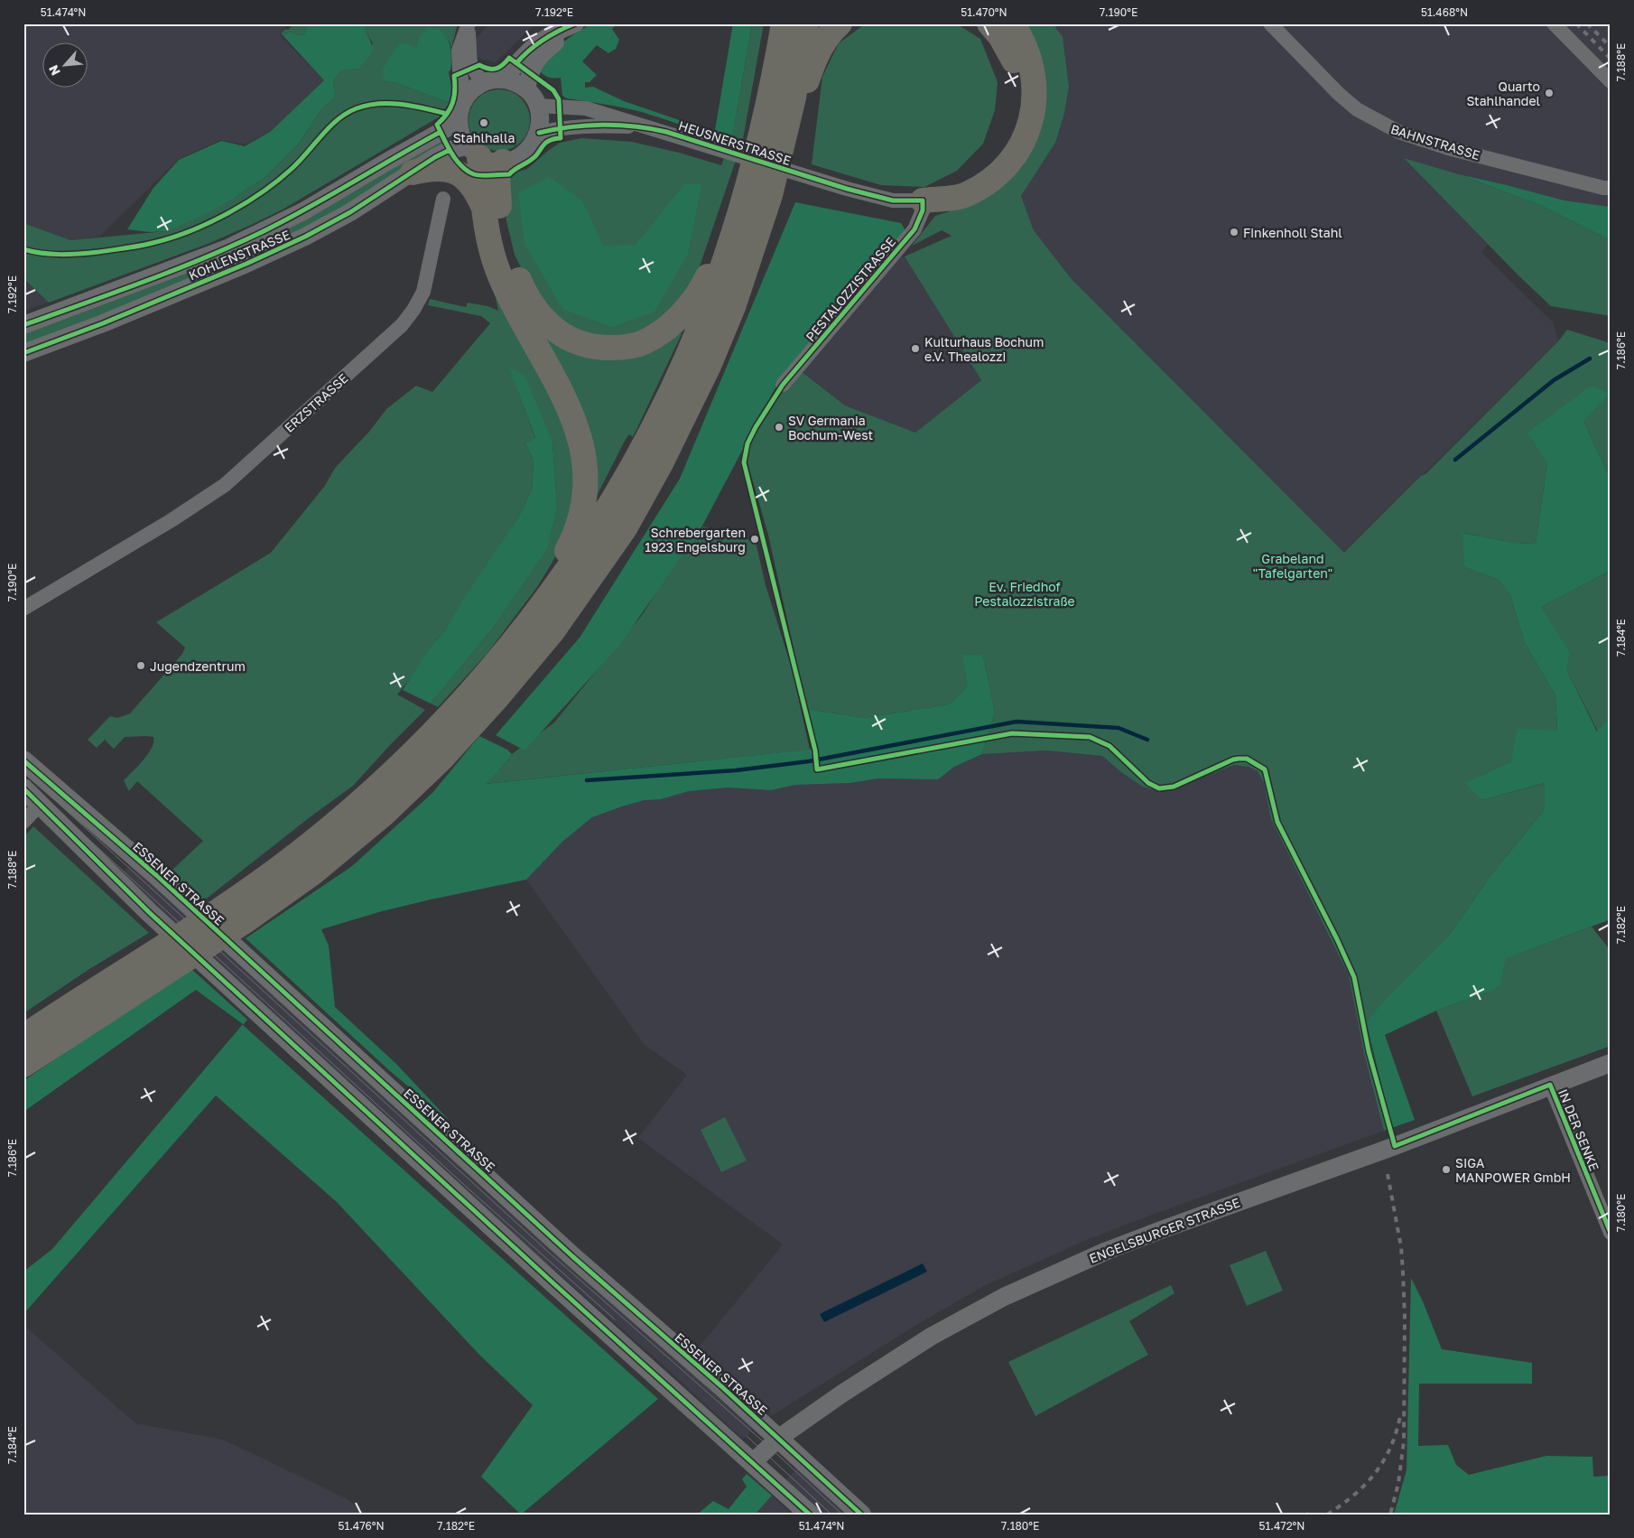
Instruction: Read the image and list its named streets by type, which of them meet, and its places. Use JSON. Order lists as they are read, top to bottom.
{
  "streets": {
    "main road": ["ESSENER STRASSE"],
    "street": [
      "BAHNSTRASSE",
      "HEUSNERSTRASSE",
      "KOHLENSTRASSE",
      "PESTALOZZISTRASSE",
      "ERZSTRASSE",
      "IN DER SENKE",
      "ENGELSBURGER STRASSE"
    ]
  },
  "crossings": [
    ["HEUSNERSTRASSE", "KOHLENSTRASSE"],
    ["HEUSNERSTRASSE", "PESTALOZZISTRASSE"],
    ["ESSENER STRASSE", "ENGELSBURGER STRASSE"],
    ["IN DER SENKE", "ENGELSBURGER STRASSE"]
  ],
  "parks": ["Grabeland \"Tafelgarten\"", "Ev. Friedhof Pestalozzistraße"],
  "places": [
    "Quarto Stahlhandel",
    "Stahlhalla",
    "Finkenholl Stahl",
    "Kulturhaus Bochum e.V. Thealozzi",
    "SV Germania Bochum-West",
    "Schrebergarten 1923 Engelsburg",
    "Jugendzentrum",
    "SIGA MANPOWER GmbH"
  ],
  "north": "bottom left",
  "coordinates": [
    "51.474°N",
    "7.192°E",
    "51.470°N",
    "7.190°E",
    "51.468°N",
    "7.188°E",
    "7.186°E",
    "7.184°E",
    "7.182°E",
    "7.180°E",
    "51.476°N",
    "51.472°N"
  ]
}
